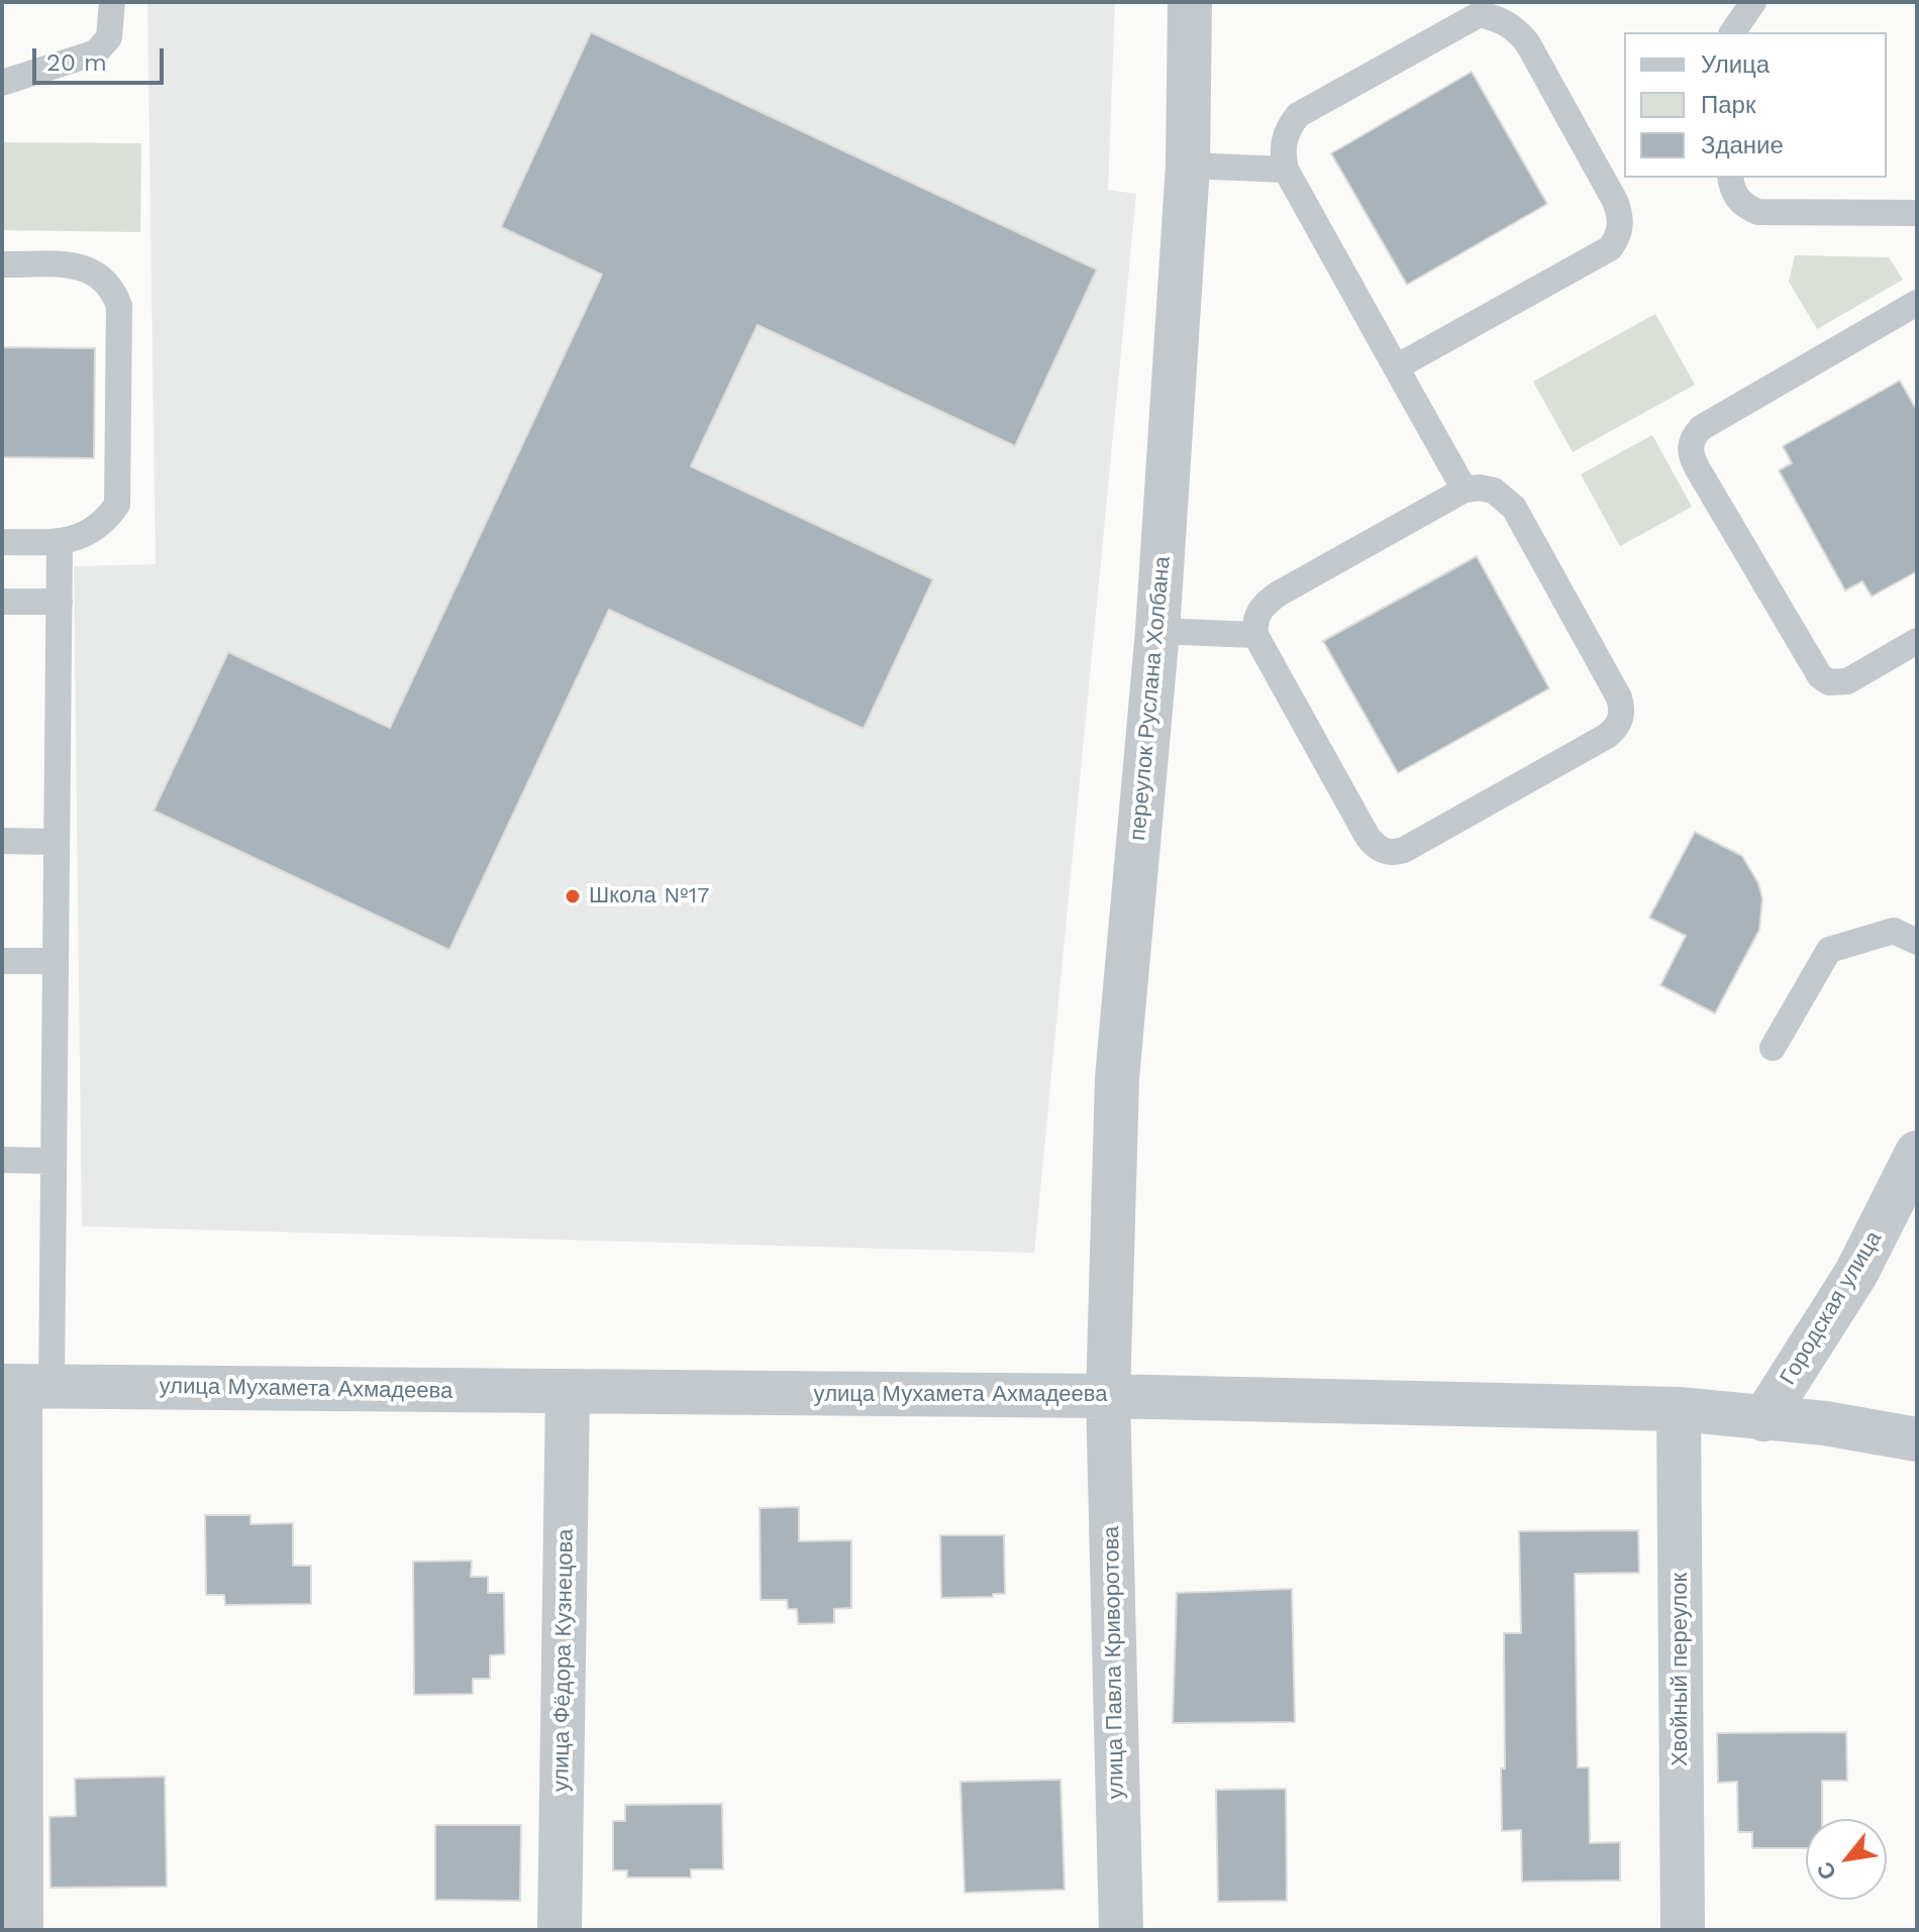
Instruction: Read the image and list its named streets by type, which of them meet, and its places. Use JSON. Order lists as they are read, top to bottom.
{
  "streets": {
    "street": [
      "переулок Руслана Холбана",
      "Городская улица",
      "улица Мухамета Ахмадеева",
      "улица Фёдора Кузнецова",
      "улица Павла Криворотова",
      "Хвойный переулок"
    ]
  },
  "crossings": [
    ["переулок Руслана Холбана", "улица Мухамета Ахмадеева"],
    ["переулок Руслана Холбана", "улица Павла Криворотова"],
    ["Городская улица", "улица Мухамета Ахмадеева"],
    ["улица Мухамета Ахмадеева", "улица Фёдора Кузнецова"],
    ["улица Мухамета Ахмадеева", "улица Павла Криворотова"],
    ["улица Мухамета Ахмадеева", "Хвойный переулок"]
  ],
  "places": ["Школа №17"],
  "legend": ["Улица", "Парк", "Здание"],
  "scale_bar": "20 m",
  "north": "bottom left"
}
